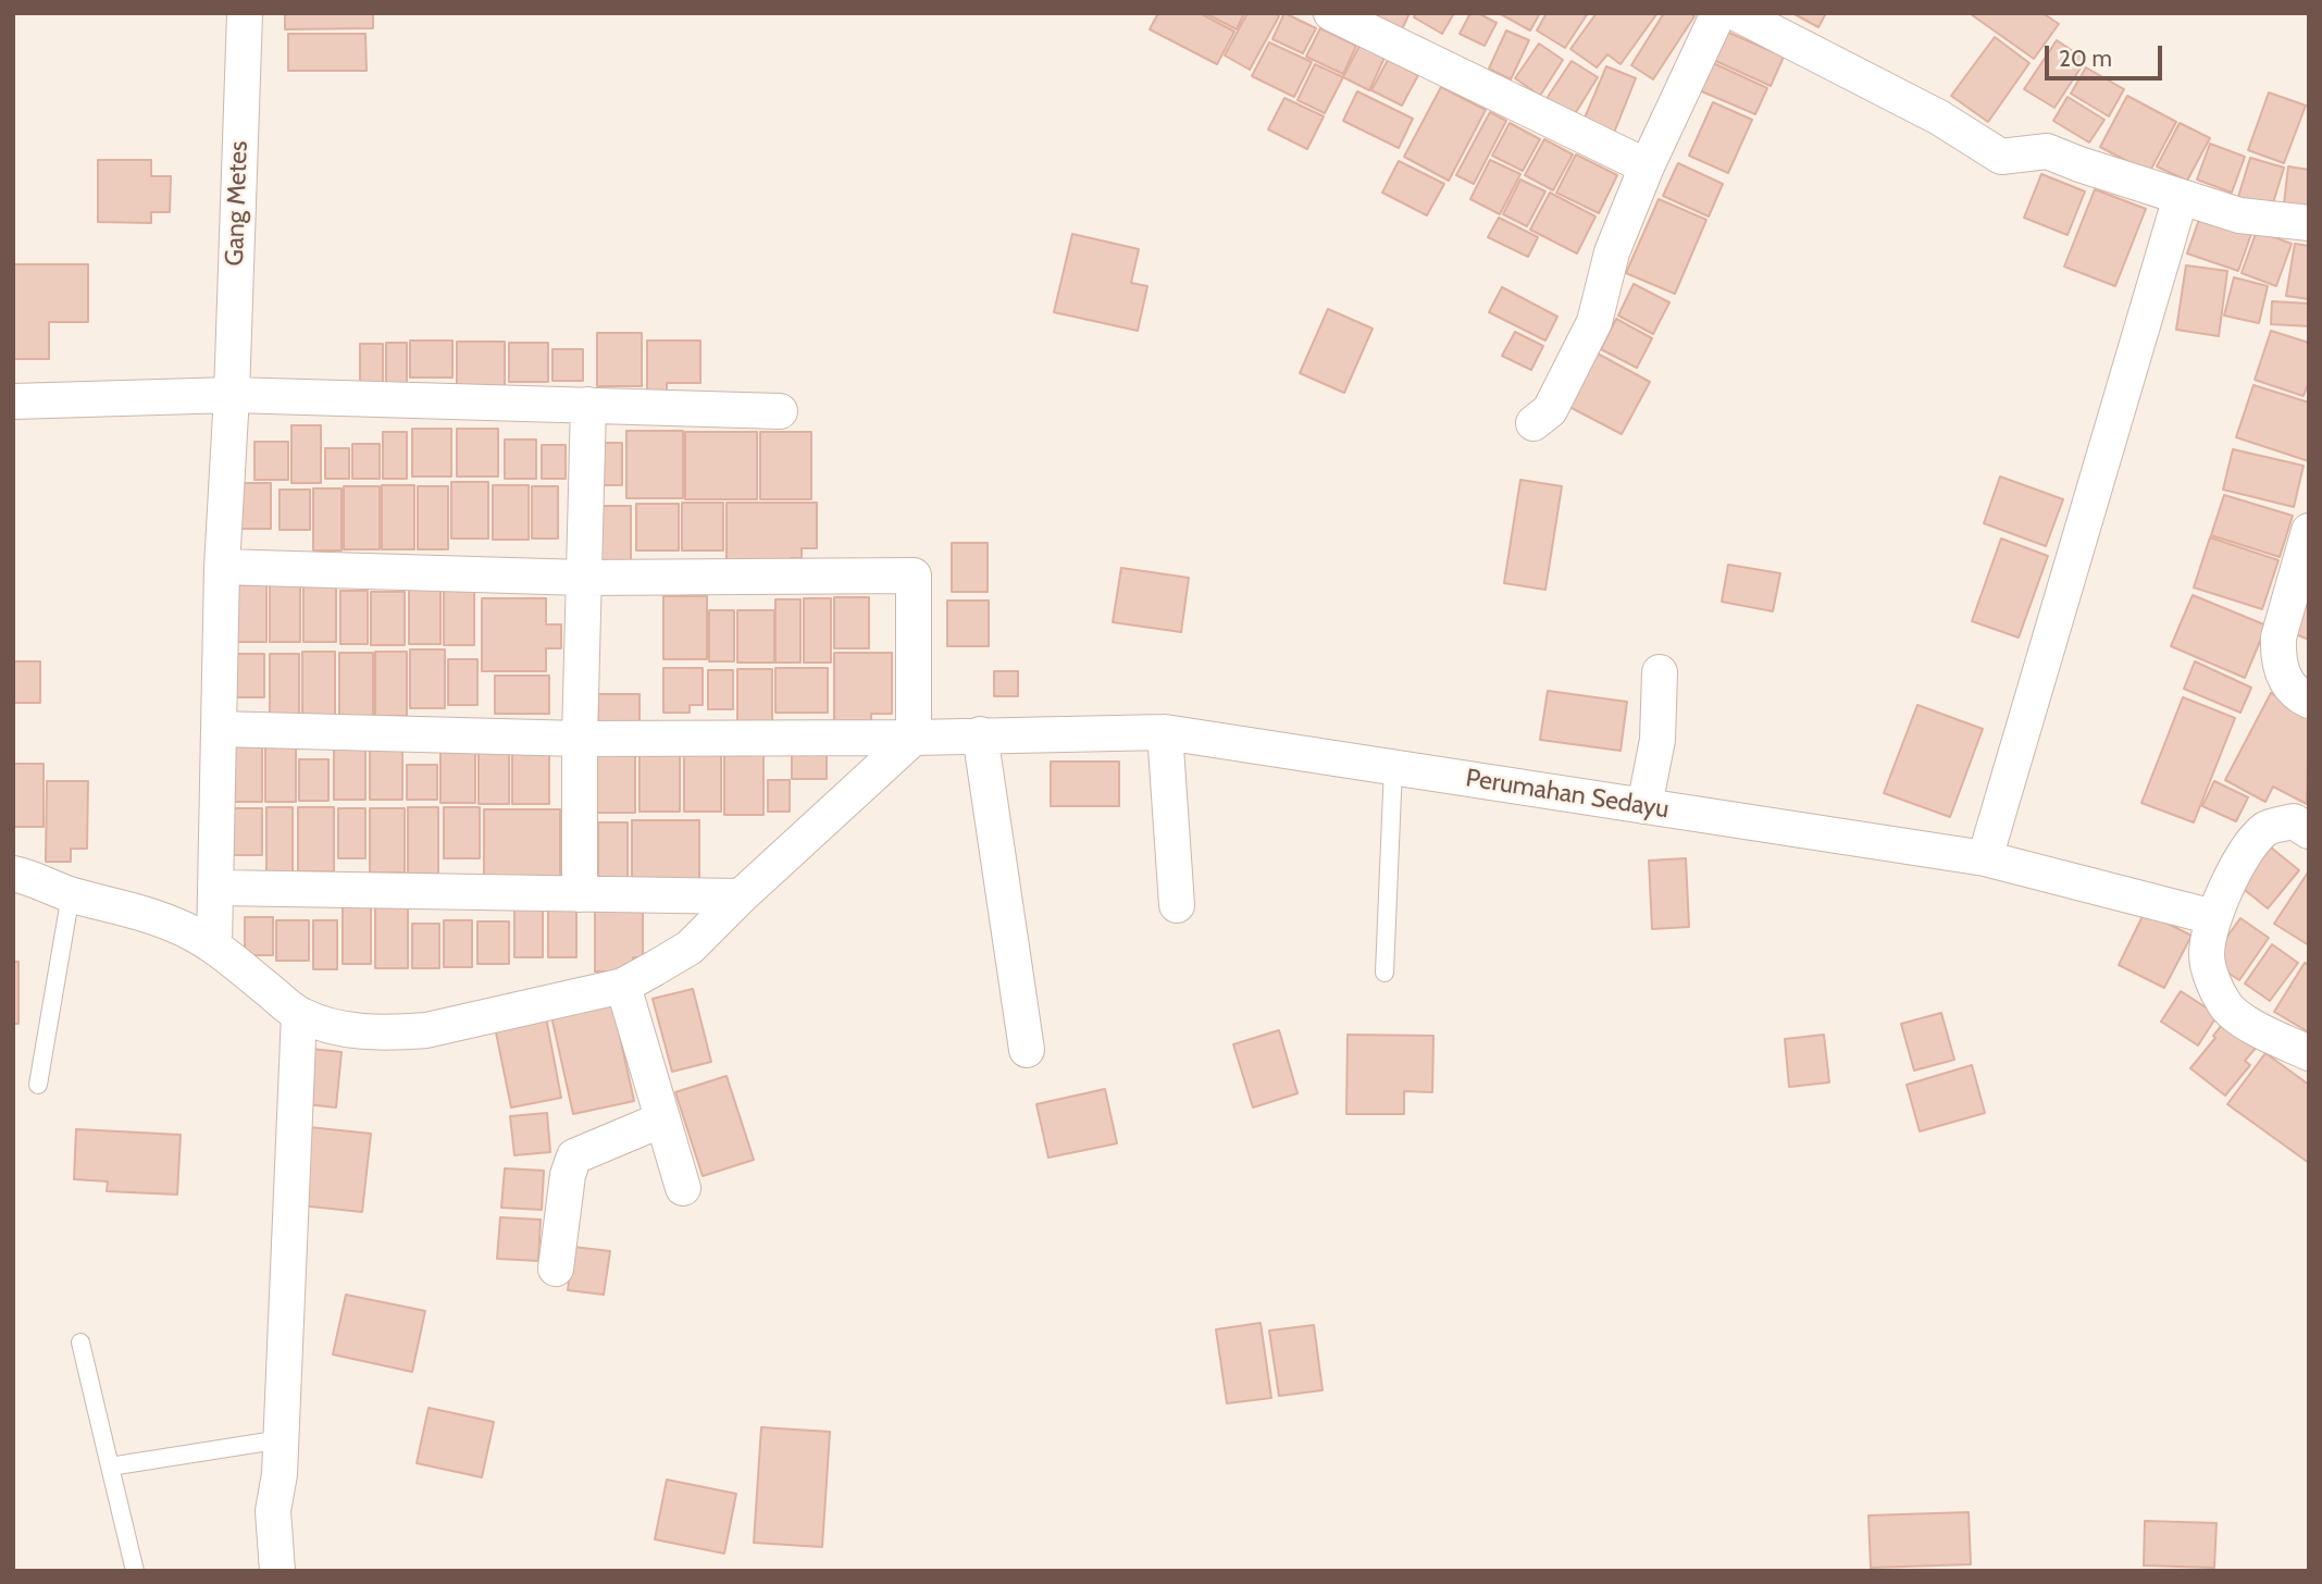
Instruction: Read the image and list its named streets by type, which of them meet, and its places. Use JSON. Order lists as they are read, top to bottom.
{
  "streets": {
    "street": ["Gang Metes", "Perumahan Sedayu"]
  },
  "crossings": [
    ["Gang Metes", "Perumahan Sedayu"]
  ],
  "scale_bar": "20 m"
}
